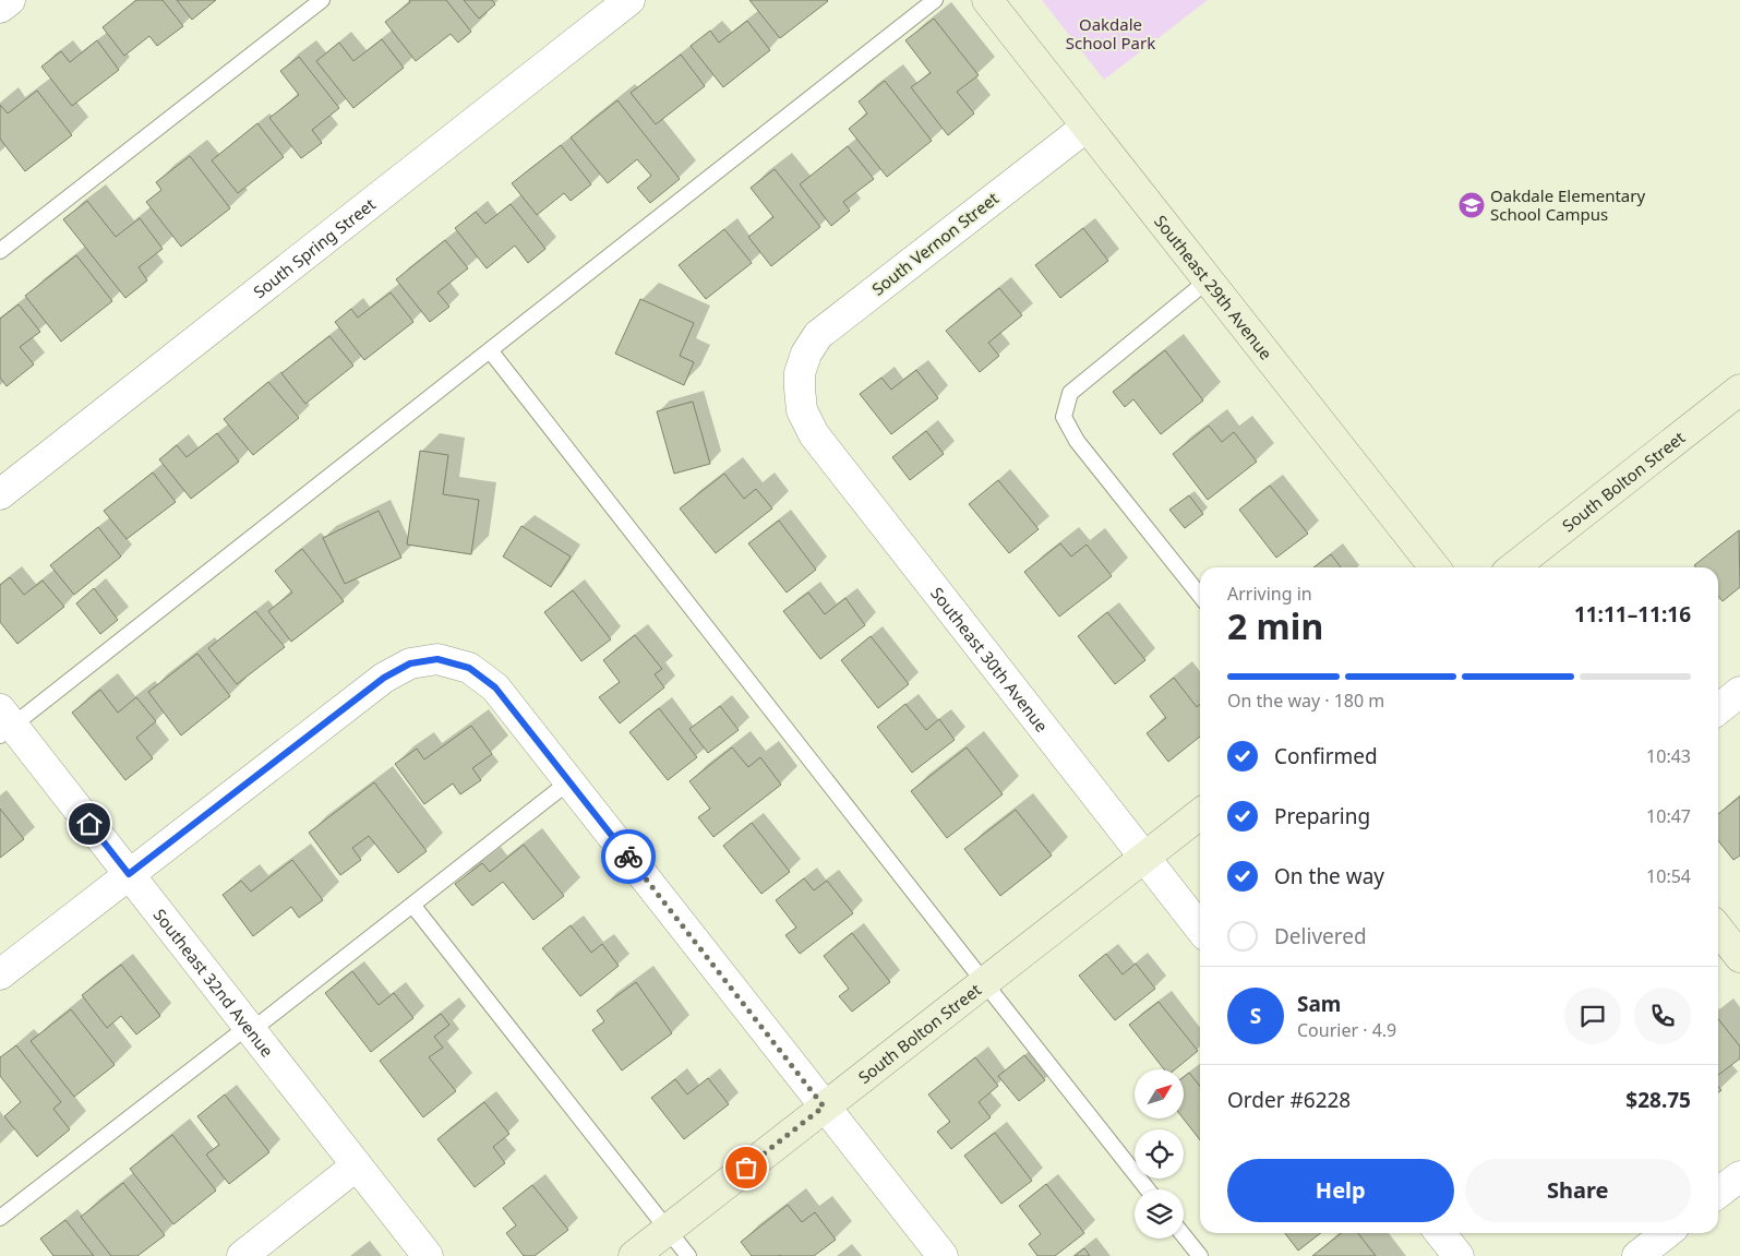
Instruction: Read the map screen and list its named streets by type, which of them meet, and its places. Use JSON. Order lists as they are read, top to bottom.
{
  "streets": {
    "street": [
      "South Vernon Street",
      "South Spring Street",
      "Southeast 29th Avenue",
      "South Bolton Street",
      "Southeast 30th Avenue",
      "Southeast 32nd Avenue"
    ]
  },
  "crossings": [
    ["South Vernon Street", "Southeast 29th Avenue"],
    ["South Vernon Street", "Southeast 30th Avenue"],
    ["South Bolton Street", "Southeast 30th Avenue"]
  ],
  "parks": ["Oakdale School Park"],
  "places": {
    "school or university": ["Oakdale Elementary School Campus"]
  },
  "north": "top right",
  "page": {
    "heading": ["2 min", "Arriving in", "11:11–11:16"],
    "panel": [
      "Sam",
      "Courier · 4.9",
      "Order #6228",
      "$28.75"
    ],
    "bar": "On the way · 180 m",
    "list": [
      ["Confirmed", "10:43"],
      ["Preparing", "10:47"],
      ["On the way", "10:54"],
      "Delivered"
    ],
    "round": "S",
    "buttons": ["Help", "Share"]
  }
}
